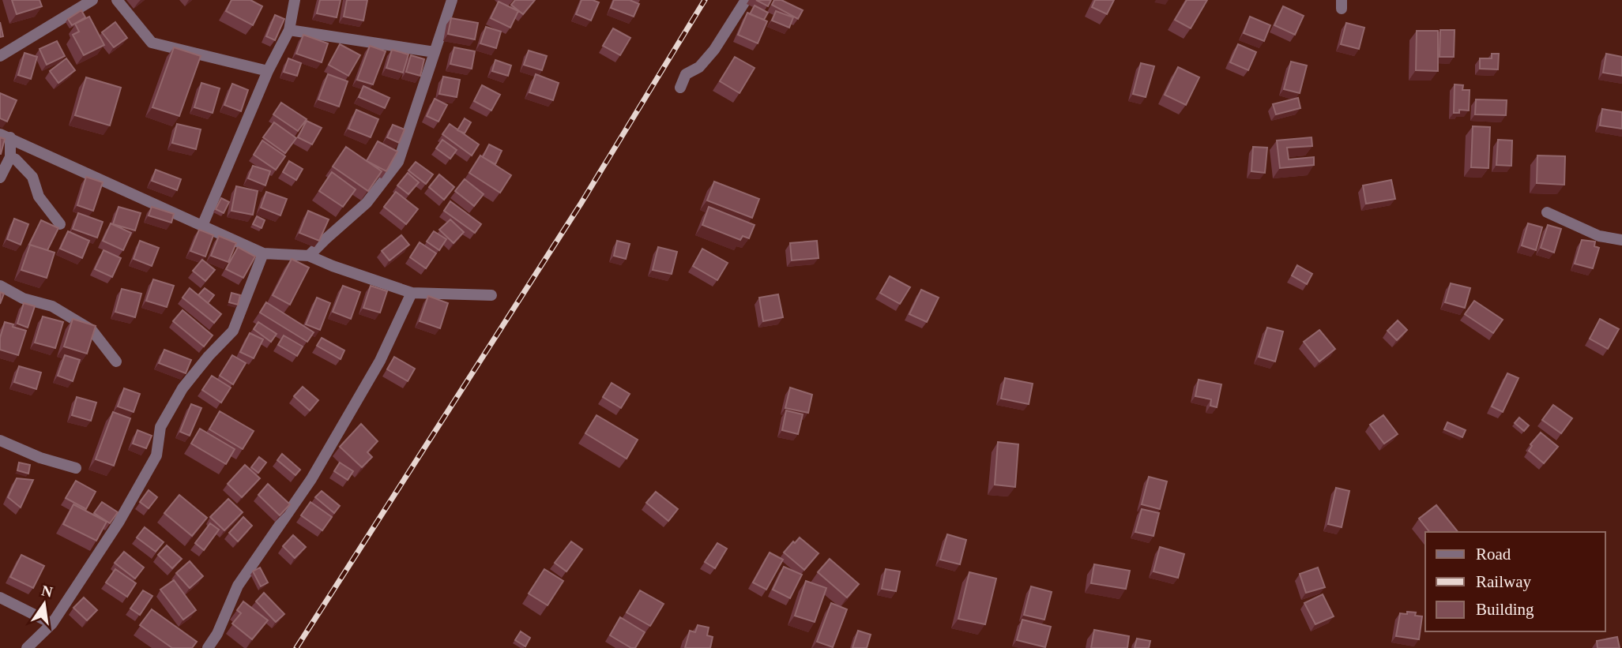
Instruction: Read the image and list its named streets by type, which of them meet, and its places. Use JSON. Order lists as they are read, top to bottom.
{
  "legend": ["Road", "Railway", "Building"],
  "north": "top"
}
